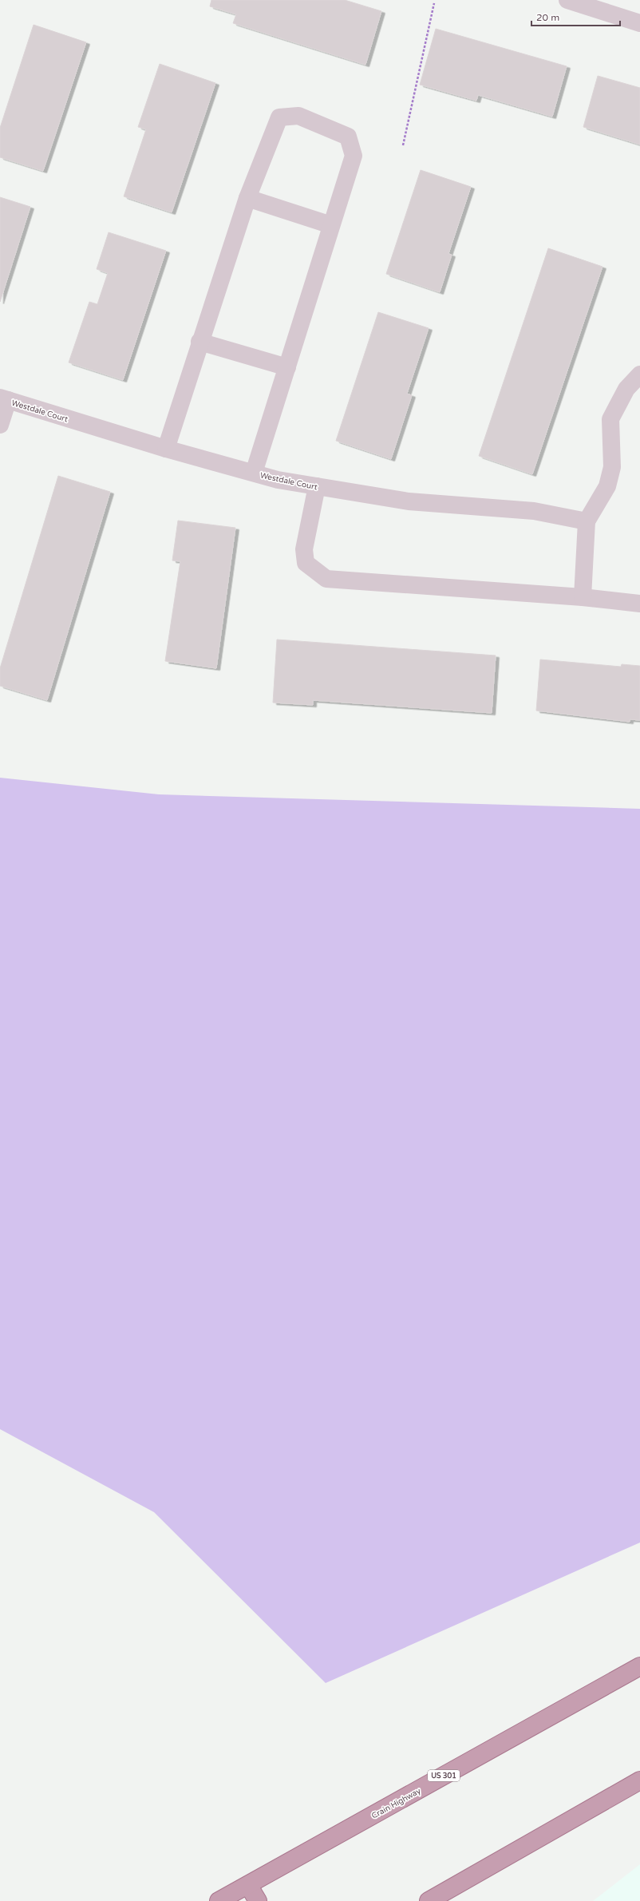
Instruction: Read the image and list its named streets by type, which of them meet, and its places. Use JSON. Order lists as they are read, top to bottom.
{
  "streets": {
    "highway": ["US 301", "Crain Highway"],
    "street": ["Westdale Court"]
  },
  "scale_bar": "20 m"
}
